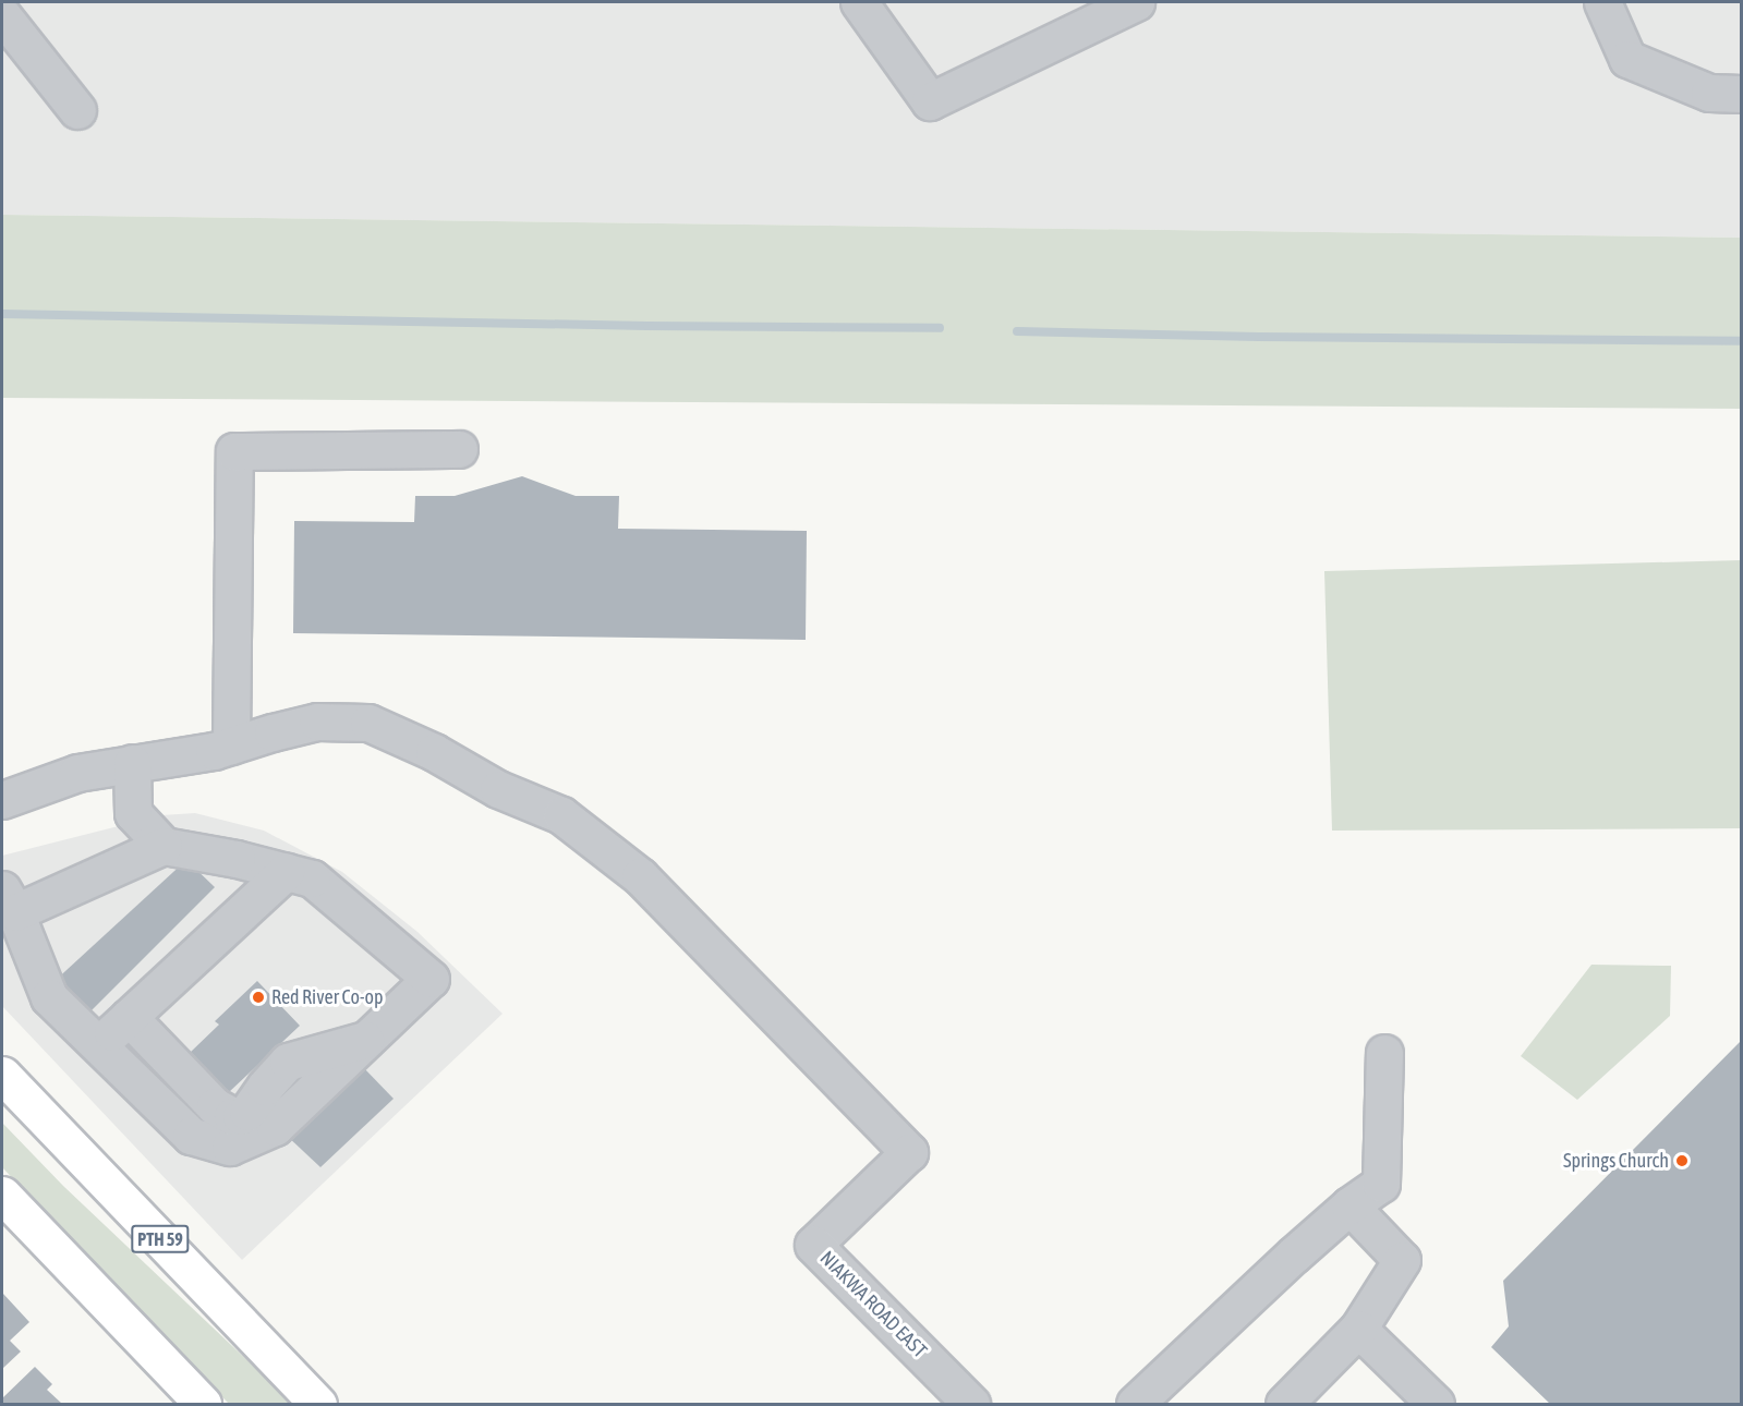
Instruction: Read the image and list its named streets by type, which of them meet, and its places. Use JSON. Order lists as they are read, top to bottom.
{
  "streets": {
    "main road": ["PTH 59"],
    "lane": ["NIAKWA ROAD EAST"]
  },
  "places": ["Red River Co-op", "Springs Church"]
}
